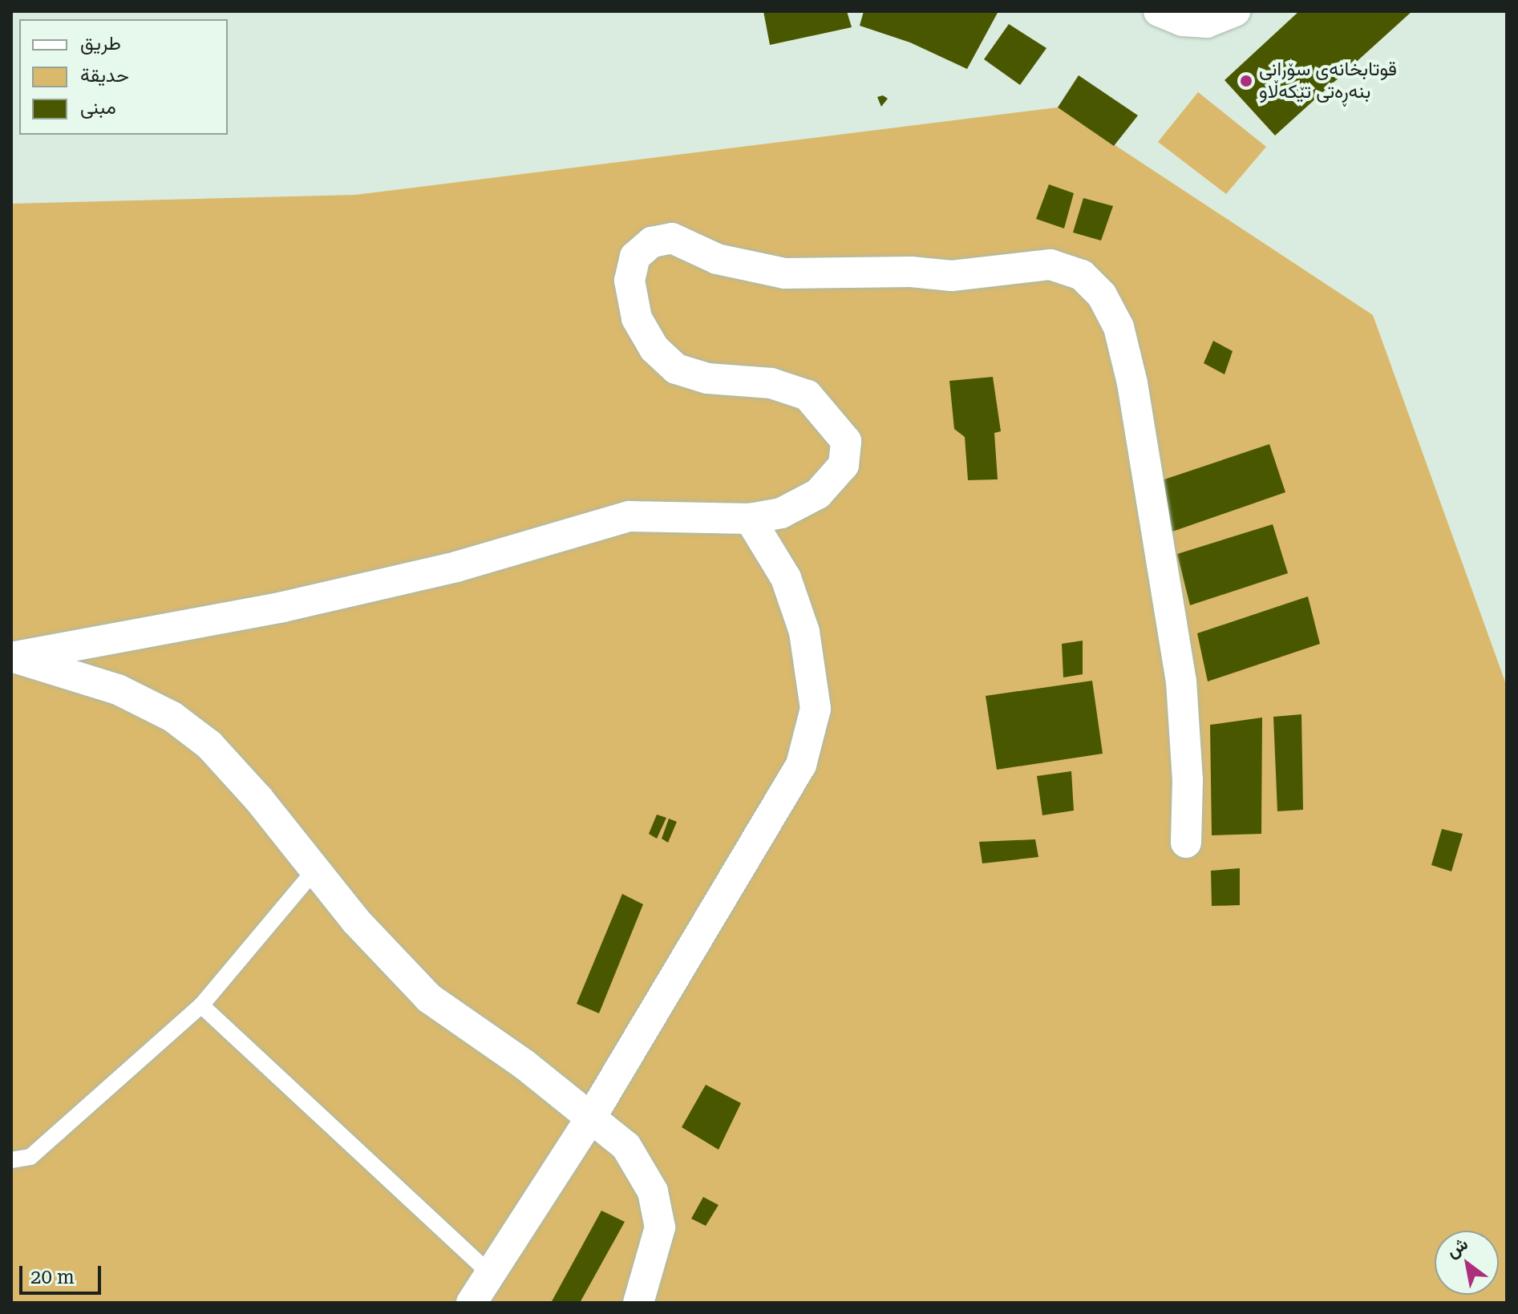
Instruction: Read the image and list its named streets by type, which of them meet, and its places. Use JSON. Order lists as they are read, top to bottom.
{
  "places": ["قوتابخانەی سۆرانی بنەڕەتی تێکەڵاو"],
  "legend": ["طريق", "حديقة", "مبنى"],
  "scale_bar": "20 m",
  "north": "top left"
}
